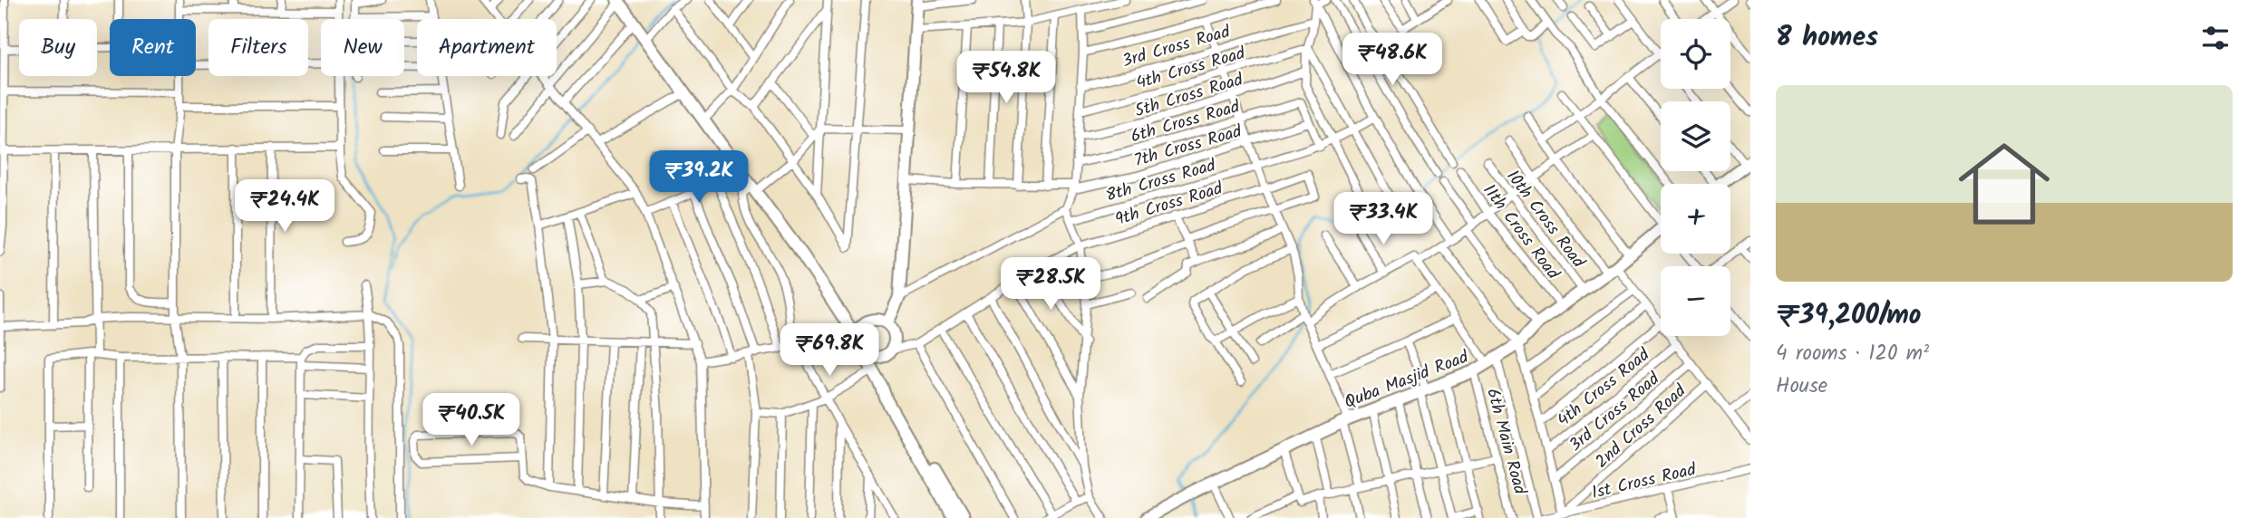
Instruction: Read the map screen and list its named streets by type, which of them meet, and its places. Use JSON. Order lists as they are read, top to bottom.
{
  "streets": {
    "street": [
      "3rd Cross Road",
      "4th Cross Road",
      "5th Cross Road",
      "6th Cross Road",
      "7th Cross Road",
      "8th Cross Road",
      "9th Cross Road",
      "10th Cross Road",
      "11th Cross Road",
      "Quba Masjid Road",
      "2nd Cross Road",
      "6th Main Road",
      "1st Cross Road"
    ]
  },
  "crossings": [
    ["6th Cross Road", "7th Cross Road"],
    ["10th Cross Road", "Quba Masjid Road"],
    ["11th Cross Road", "Quba Masjid Road"],
    ["Quba Masjid Road", "6th Main Road"],
    ["2nd Cross Road", "1st Cross Road"]
  ],
  "page": {
    "heading": "8 homes",
    "map_buttons": ["+", "−"],
    "chip": [
      "Buy",
      "Rent",
      "Filters",
      "New",
      "Apartment"
    ],
    "price": [
      "₹48.6K",
      "₹54.8K",
      "₹39.2K",
      "₹24.4K",
      "₹33.4K",
      "₹28.5K",
      "₹69.8K",
      "₹40.5K"
    ],
    "list": [
      {
        "name": "₹39,200/mo",
        "note": "4 rooms · 120 m² · House"
      }
    ]
  }
}
